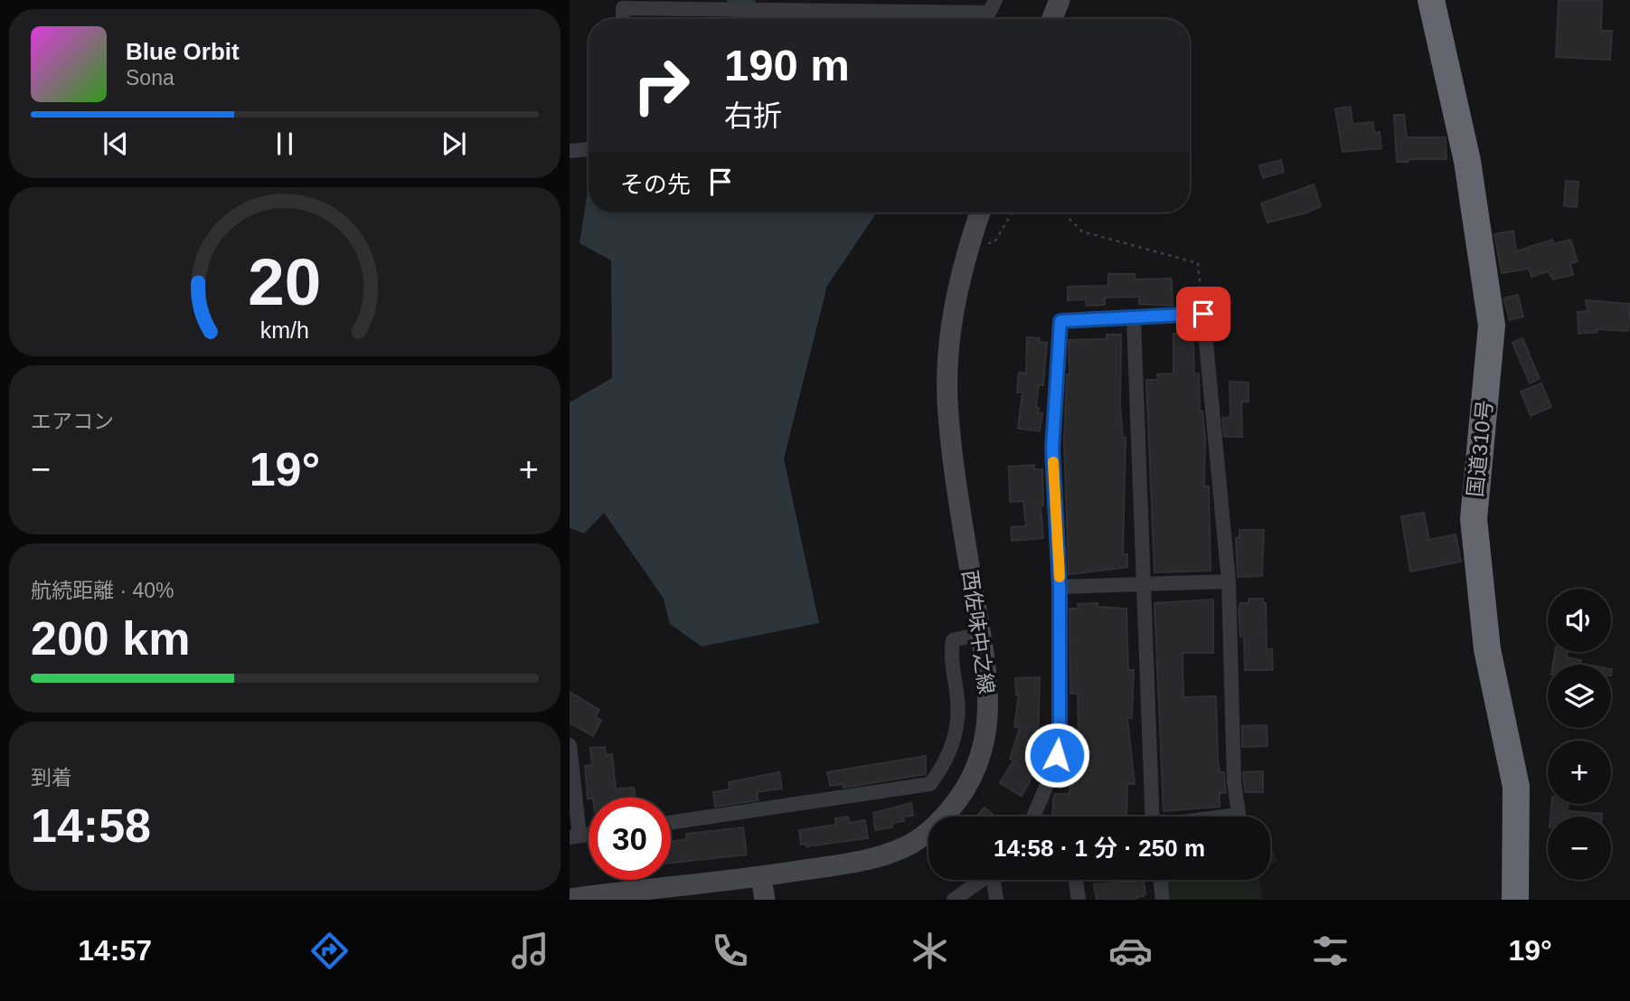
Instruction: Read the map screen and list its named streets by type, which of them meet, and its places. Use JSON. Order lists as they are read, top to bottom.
{
  "streets": {
    "highway": ["国道310号"],
    "main road": ["西佐味中之線"]
  },
  "page": {
    "turn": ["190 m", "右折"],
    "song": ["Blue Orbit", "Sona"],
    "then": "その先",
    "tile": [
      "エアコン",
      ["航続距離 · 40%", "200 km"],
      ["到着", "14:58"]
    ],
    "heat": ["−", "19°", "+"],
    "map_buttons": ["+", "−"],
    "limit": "30",
    "trip": "14:58 · 1 分 · 250 m",
    "tabs": ["14:57", "19°"],
    "gauge": ["20", "km/h"]
  }
}
